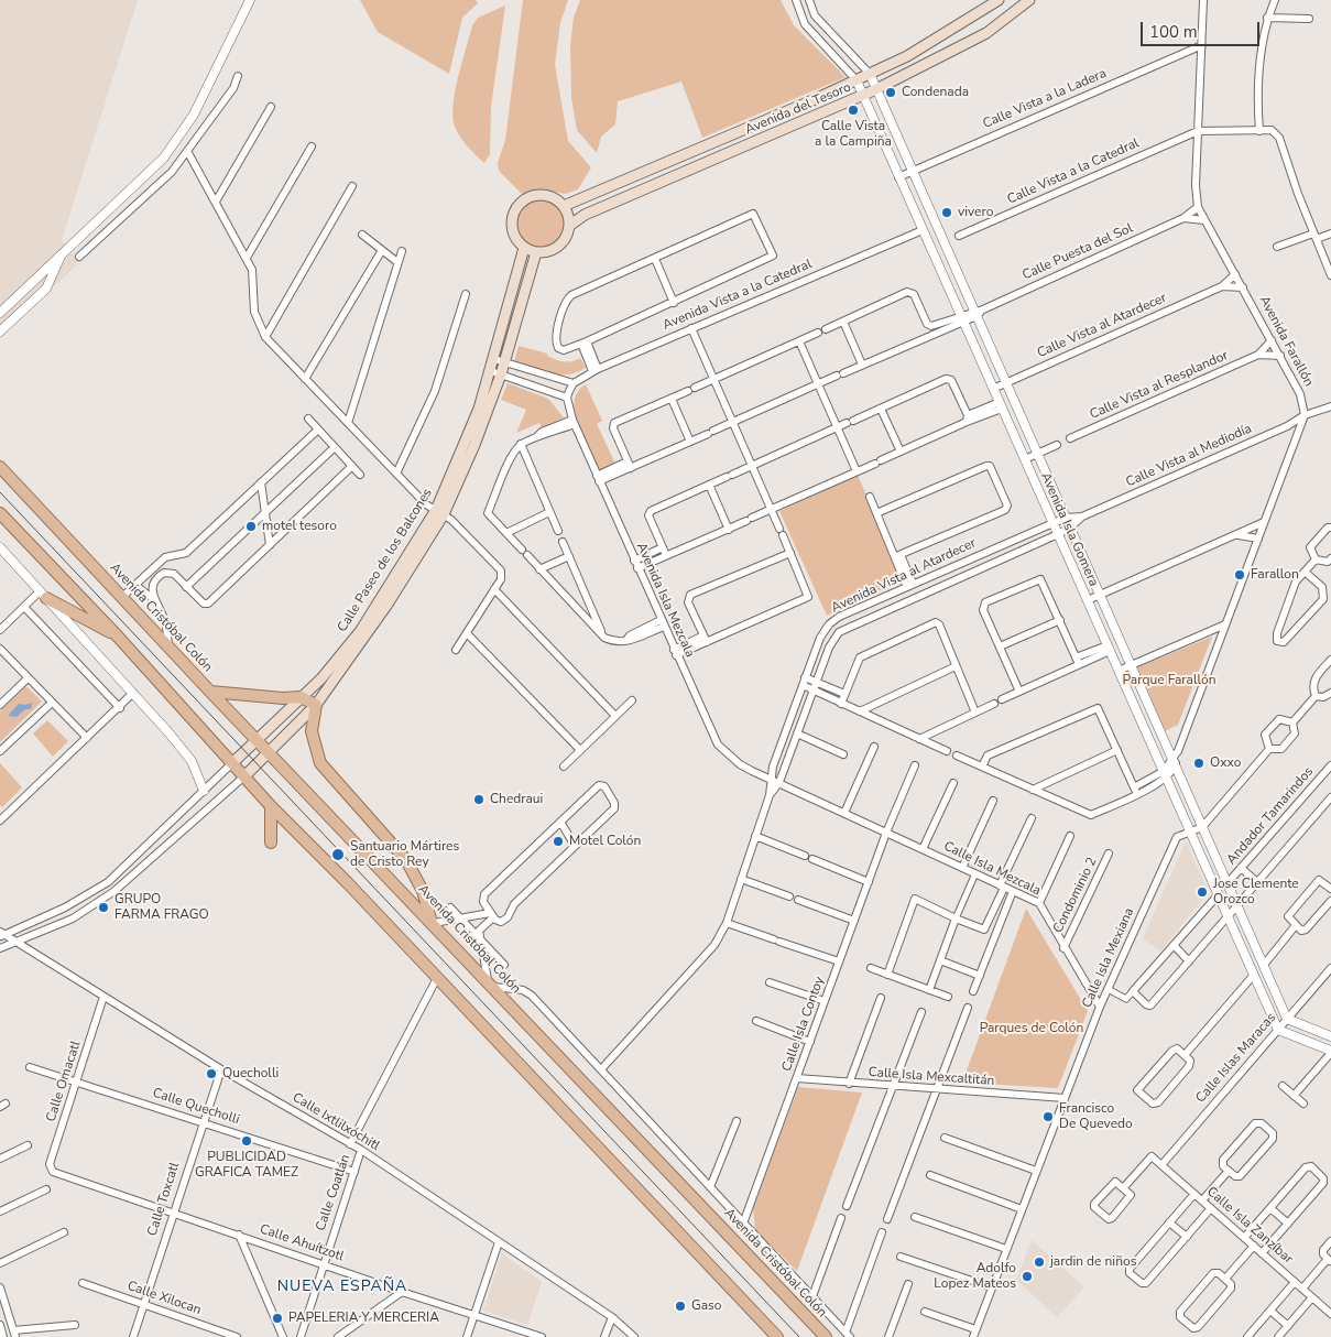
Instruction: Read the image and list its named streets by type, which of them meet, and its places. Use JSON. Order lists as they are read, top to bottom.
{
  "streets": {
    "main road": ["Avenida del Tesoro", "Calle Paseo de los Balcones", "Avenida Cristóbal Colón"],
    "street": [
      "Calle Vista a la Ladera",
      "Calle Vista a la Catedral",
      "Calle Puesta del Sol",
      "Avenida Vista a la Catedral",
      "Calle Vista al Atardecer",
      "Avenida Farallón",
      "Calle Vista al Resplandor",
      "Calle Vista al Mediodía",
      "Avenida Isla Gomera",
      "Avenida Vista al Atardecer",
      "Avenida Isla Mezcala",
      "Andador Tamarindos",
      "Calle Isla Mezcala",
      "Condominio 2",
      "Calle Isla Mexiana",
      "Calle Isla Contoy",
      "Calle Islas Maracas",
      "Calle Isla Mexcaltitán",
      "Calle Omacatl",
      "Calle Quecholli",
      "Calle Ixtlilxóchitl",
      "Calle Coatlán",
      "Calle Toxcatl",
      "Calle Isla Zanzíbar",
      "Calle Ahuítzotl",
      "Calle Xilocan"
    ]
  },
  "crossings": [
    ["Calle Vista a la Ladera", "Avenida Farallón"],
    ["Calle Vista a la Ladera", "Avenida Isla Gomera"],
    ["Avenida del Tesoro", "Avenida Isla Gomera"],
    ["Avenida del Tesoro", "Calle Paseo de los Balcones"],
    ["Calle Vista a la Catedral", "Avenida Farallón"],
    ["Calle Puesta del Sol", "Avenida Farallón"],
    ["Calle Puesta del Sol", "Avenida Isla Gomera"],
    ["Avenida Vista a la Catedral", "Avenida Isla Gomera"],
    ["Avenida Vista a la Catedral", "Avenida Isla Mezcala"],
    ["Calle Vista al Atardecer", "Avenida Farallón"],
    ["Calle Vista al Atardecer", "Avenida Isla Gomera"],
    ["Avenida Farallón", "Calle Vista al Resplandor"],
    ["Avenida Farallón", "Calle Vista al Mediodía"],
    ["Calle Vista al Mediodía", "Avenida Isla Gomera"],
    ["Calle Vista al Mediodía", "Avenida Vista al Atardecer"],
    ["Avenida Isla Gomera", "Avenida Vista al Atardecer"],
    ["Avenida Isla Gomera", "Andador Tamarindos"],
    ["Avenida Isla Gomera", "Calle Isla Mexiana"],
    ["Avenida Isla Gomera", "Calle Islas Maracas"],
    ["Calle Paseo de los Balcones", "Avenida Cristóbal Colón"],
    ["Calle Paseo de los Balcones", "Calle Ixtlilxóchitl"],
    ["Avenida Vista al Atardecer", "Avenida Isla Mezcala"],
    ["Avenida Isla Mezcala", "Calle Isla Mezcala"],
    ["Calle Isla Mezcala", "Condominio 2"],
    ["Calle Isla Mezcala", "Calle Isla Mexiana"],
    ["Calle Isla Mezcala", "Calle Isla Contoy"],
    ["Calle Isla Mexiana", "Calle Isla Mexcaltitán"],
    ["Calle Isla Contoy", "Calle Isla Mexcaltitán"],
    ["Calle Islas Maracas", "Calle Isla Zanzíbar"],
    ["Calle Omacatl", "Calle Quecholli"],
    ["Calle Omacatl", "Calle Ixtlilxóchitl"],
    ["Calle Omacatl", "Calle Ahuítzotl"],
    ["Calle Quecholli", "Calle Coatlán"],
    ["Calle Quecholli", "Calle Toxcatl"],
    ["Calle Ixtlilxóchitl", "Calle Coatlán"],
    ["Calle Ixtlilxóchitl", "Calle Toxcatl"],
    ["Calle Coatlán", "Calle Ahuítzotl"],
    ["Calle Toxcatl", "Calle Ahuítzotl"],
    ["Calle Toxcatl", "Calle Xilocan"]
  ],
  "districts": ["NUEVA ESPAÑA"],
  "parks": ["Parque Farallón", "Parques de Colón"],
  "places": [
    "Condenada",
    "Calle Vista a la Campiña",
    "vivero",
    "motel tesoro",
    "Farallon",
    "Oxxo",
    "Chedraui",
    "Motel Colón",
    "Santuario Mártires de Cristo Rey",
    "Jose Clemente Orozco",
    "GRUPO FARMA FRAGO",
    "Quecholli",
    "Francisco De Quevedo",
    "PUBLICIDAD GRAFICA TAMEZ",
    "jardin de niños",
    "Adolfo Lopez Mateos",
    "Gaso",
    "PAPELERIA Y MERCERIA"
  ],
  "scale_bar": "100 m"
}
